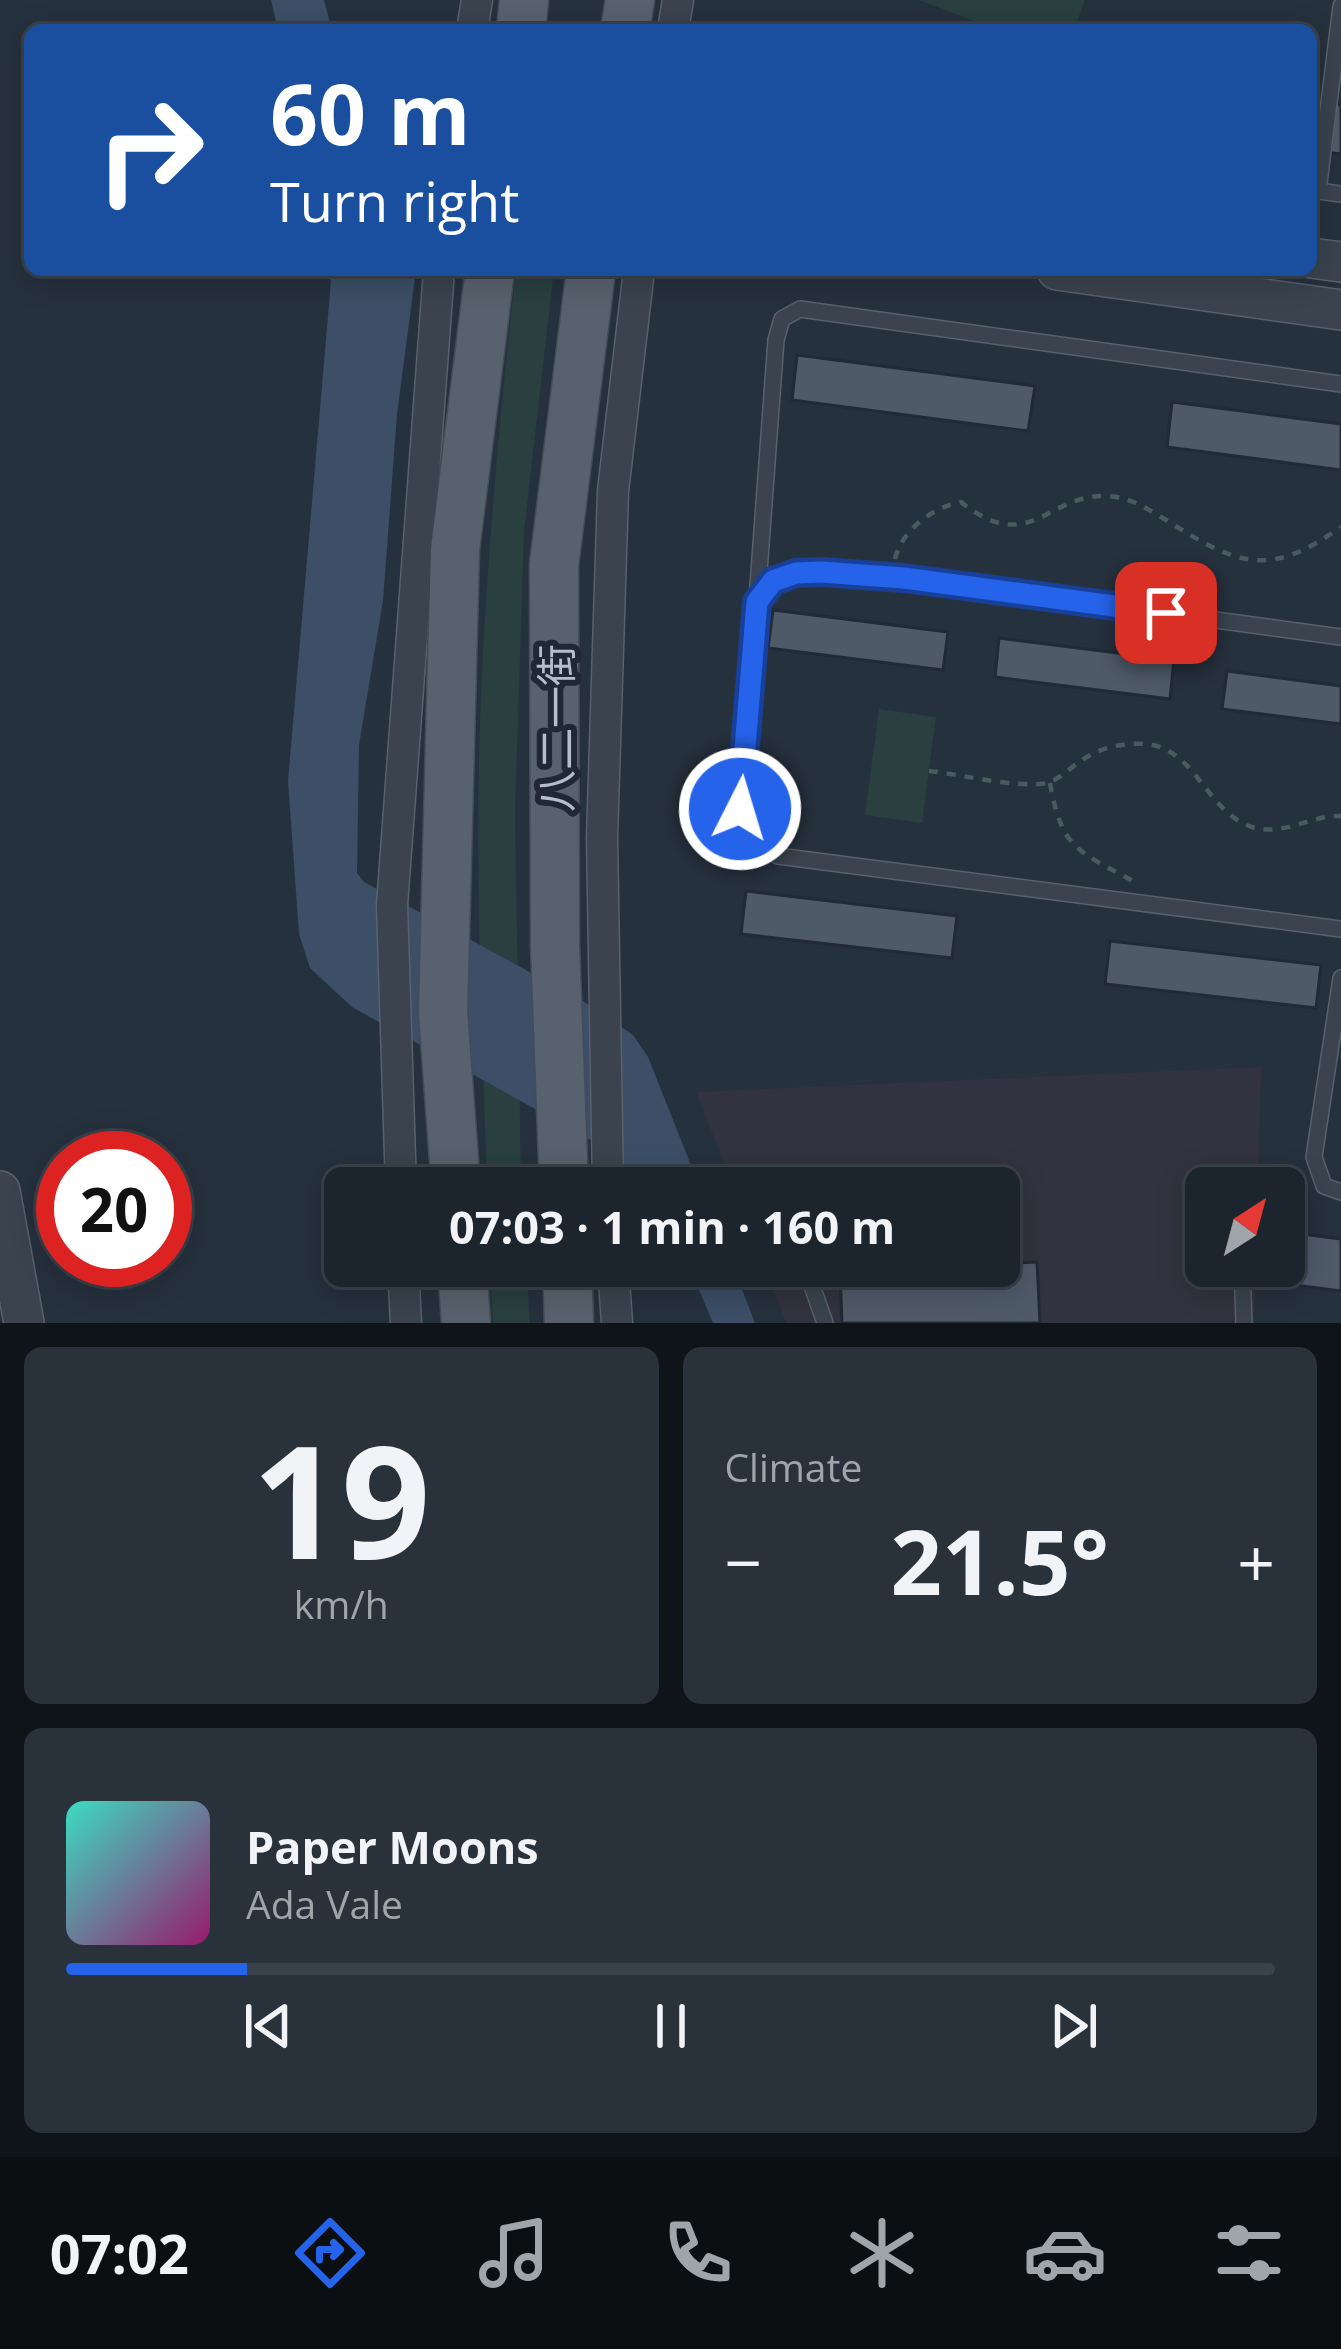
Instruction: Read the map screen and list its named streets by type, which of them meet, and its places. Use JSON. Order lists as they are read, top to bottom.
{
  "streets": {
    "main road": ["八二一街"]
  },
  "north": "top right",
  "page": {
    "turn": ["60 m", "Turn right"],
    "limit": "20",
    "trip": "07:03 · 1 min · 160 m",
    "tile": [
      ["19", "km/h"],
      "Climate"
    ],
    "heat": ["−", "21.5°", "+"],
    "song": ["Paper Moons", "Ada Vale"],
    "tabs": "07:02"
  }
}
